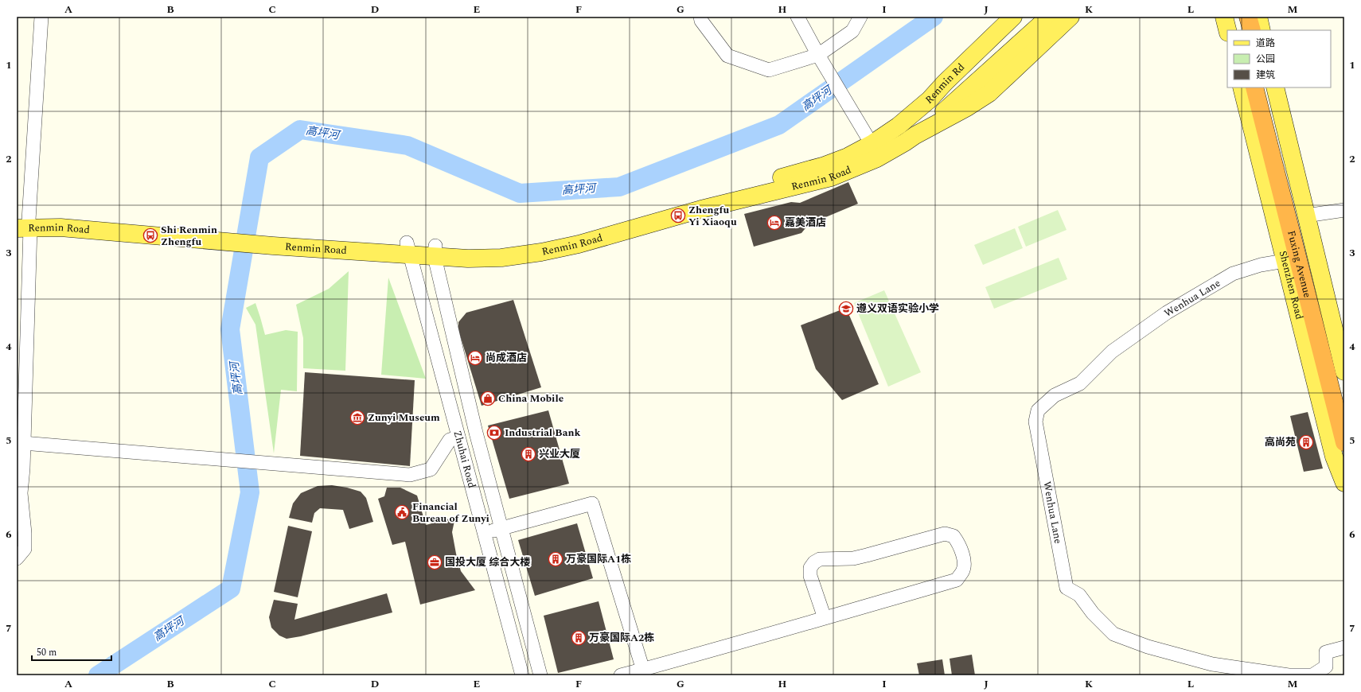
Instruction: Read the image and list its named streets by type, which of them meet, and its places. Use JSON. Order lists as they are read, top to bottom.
{
  "streets": {
    "highway": ["Fuxing Avenue"],
    "main road": ["Renmin Rd", "Renmin Road", "Shenzhen Road"],
    "street": ["Wenhua Lane", "Zhuhai Road"]
  },
  "crossings": [
    ["Renmin Rd", "Renmin Road"],
    ["Renmin Road", "Zhuhai Road"],
    ["Shenzhen Road", "Wenhua Lane"]
  ],
  "water": ["高坪河"],
  "places": {
    "bus stop": ["Zhengfu Yi Xiaoqu", "Shi Renmin Zhengfu"],
    "hotel": ["嘉美酒店", "尚成酒店"],
    "school or university": ["遵义双语实验小学"],
    "shop": ["China Mobile"],
    "museum": ["Zunyi Museum"],
    "bank": ["Industrial Bank"],
    "building": [
      "高尚苑",
      "兴业大厦",
      "万豪国际A1栋",
      "万豪国际A2栋"
    ],
    "public building": ["Financial Bureau of Zunyi"],
    "office": ["国投大厦 综合大楼"]
  },
  "legend": ["道路", "公园", "建筑"],
  "scale_bar": "50 m",
  "grid": {
    "columns": [
      "A",
      "B",
      "C",
      "D",
      "E",
      "F",
      "G",
      "H",
      "I",
      "J",
      "K",
      "L",
      "M"
    ],
    "rows": [
      "1",
      "2",
      "3",
      "4",
      "5",
      "6",
      "7"
    ]
  }
}
